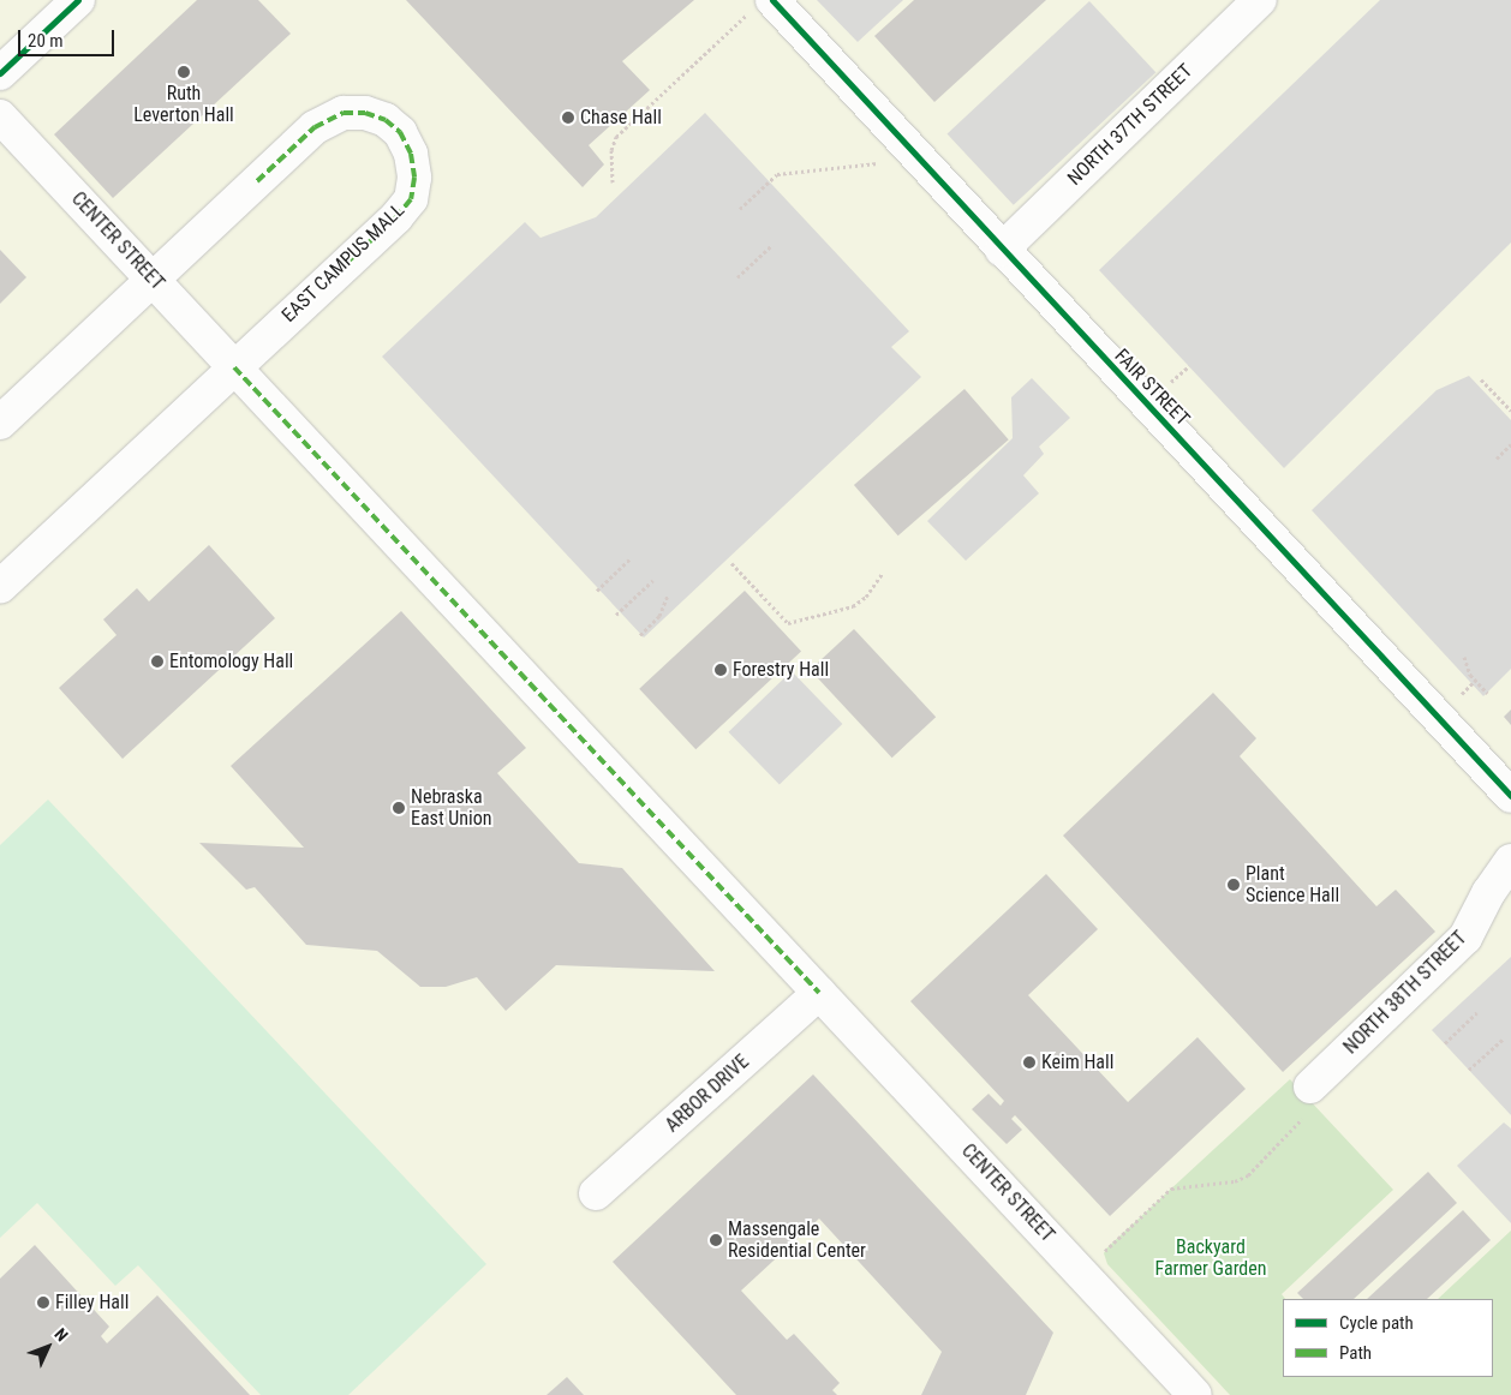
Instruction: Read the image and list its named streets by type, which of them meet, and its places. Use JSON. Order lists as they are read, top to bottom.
{
  "streets": {
    "street": [
      "NORTH 37TH STREET",
      "CENTER STREET",
      "EAST CAMPUS MALL",
      "FAIR STREET",
      "NORTH 38TH STREET",
      "ARBOR DRIVE"
    ]
  },
  "crossings": [
    ["NORTH 37TH STREET", "FAIR STREET"],
    ["CENTER STREET", "EAST CAMPUS MALL"],
    ["CENTER STREET", "ARBOR DRIVE"]
  ],
  "parks": ["Backyard Farmer Garden"],
  "places": [
    "Ruth Leverton Hall",
    "Chase Hall",
    "Entomology Hall",
    "Forestry Hall",
    "Nebraska East Union",
    "Plant Science Hall",
    "Keim Hall",
    "Massengale Residential Center",
    "Filley Hall"
  ],
  "legend": ["Cycle path", "Path"],
  "scale_bar": "20 m",
  "north": "top right"
}
